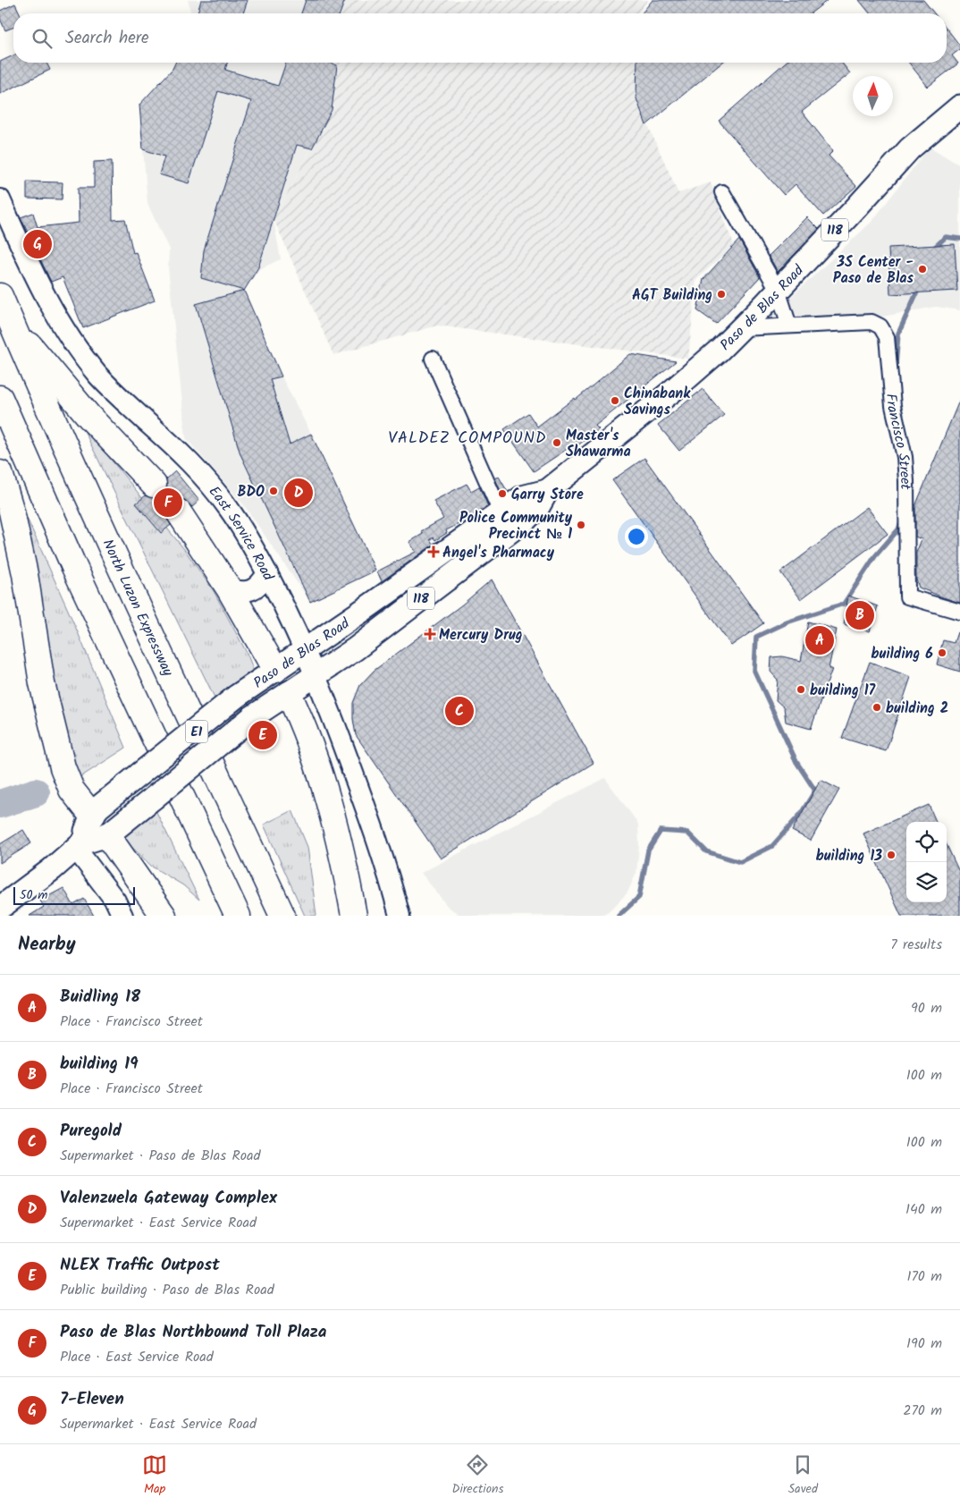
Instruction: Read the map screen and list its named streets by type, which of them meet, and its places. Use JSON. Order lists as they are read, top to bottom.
{
  "streets": {
    "highway": ["North Luzon Expressway", "E1"],
    "main road": ["118", "Paso de Blas Road", "East Service Road"],
    "street": ["Francisco Street"]
  },
  "crossings": [
    ["Paso de Blas Road", "Francisco Street"],
    ["Paso de Blas Road", "East Service Road"]
  ],
  "districts": ["VALDEZ COMPOUND"],
  "places": {
    "other": [
      "3S Center - Paso de Blas",
      "AGT Building",
      "Chinabank Savings",
      "Master's Shawarma",
      "BDO",
      "Garry Store",
      "Police Community Precinct № 1",
      "building 6",
      "building 17",
      "building 2",
      "building 13"
    ],
    "health": ["Angel's Pharmacy", "Mercury Drug"]
  },
  "scale_bar": "50 m",
  "north": "top",
  "page": {
    "search": "Search here",
    "pins": [
      "G",
      "D",
      "F",
      "B",
      "A",
      "C",
      "E"
    ],
    "scale": "50 m",
    "heading": ["Nearby", "7 results"],
    "list": [
      {
        "mark": "A",
        "name": "Buidling 18",
        "note": "Place · Francisco Street",
        "value": "90 m"
      },
      {
        "mark": "B",
        "name": "building 19",
        "note": "Place · Francisco Street",
        "value": "100 m"
      },
      {
        "mark": "C",
        "name": "Puregold",
        "note": "Supermarket · Paso de Blas Road",
        "value": "100 m"
      },
      {
        "mark": "D",
        "name": "Valenzuela Gateway Complex",
        "note": "Supermarket · East Service Road",
        "value": "140 m"
      },
      {
        "mark": "E",
        "name": "NLEX Traffic Outpost",
        "note": "Public building · Paso de Blas Road",
        "value": "170 m"
      },
      {
        "mark": "F",
        "name": "Paso de Blas Northbound Toll Plaza",
        "note": "Place · East Service Road",
        "value": "190 m"
      },
      {
        "mark": "G",
        "name": "7-Eleven",
        "note": "Supermarket · East Service Road",
        "value": "270 m"
      }
    ],
    "nav": ["Map", "Directions", "Saved"]
  }
}
